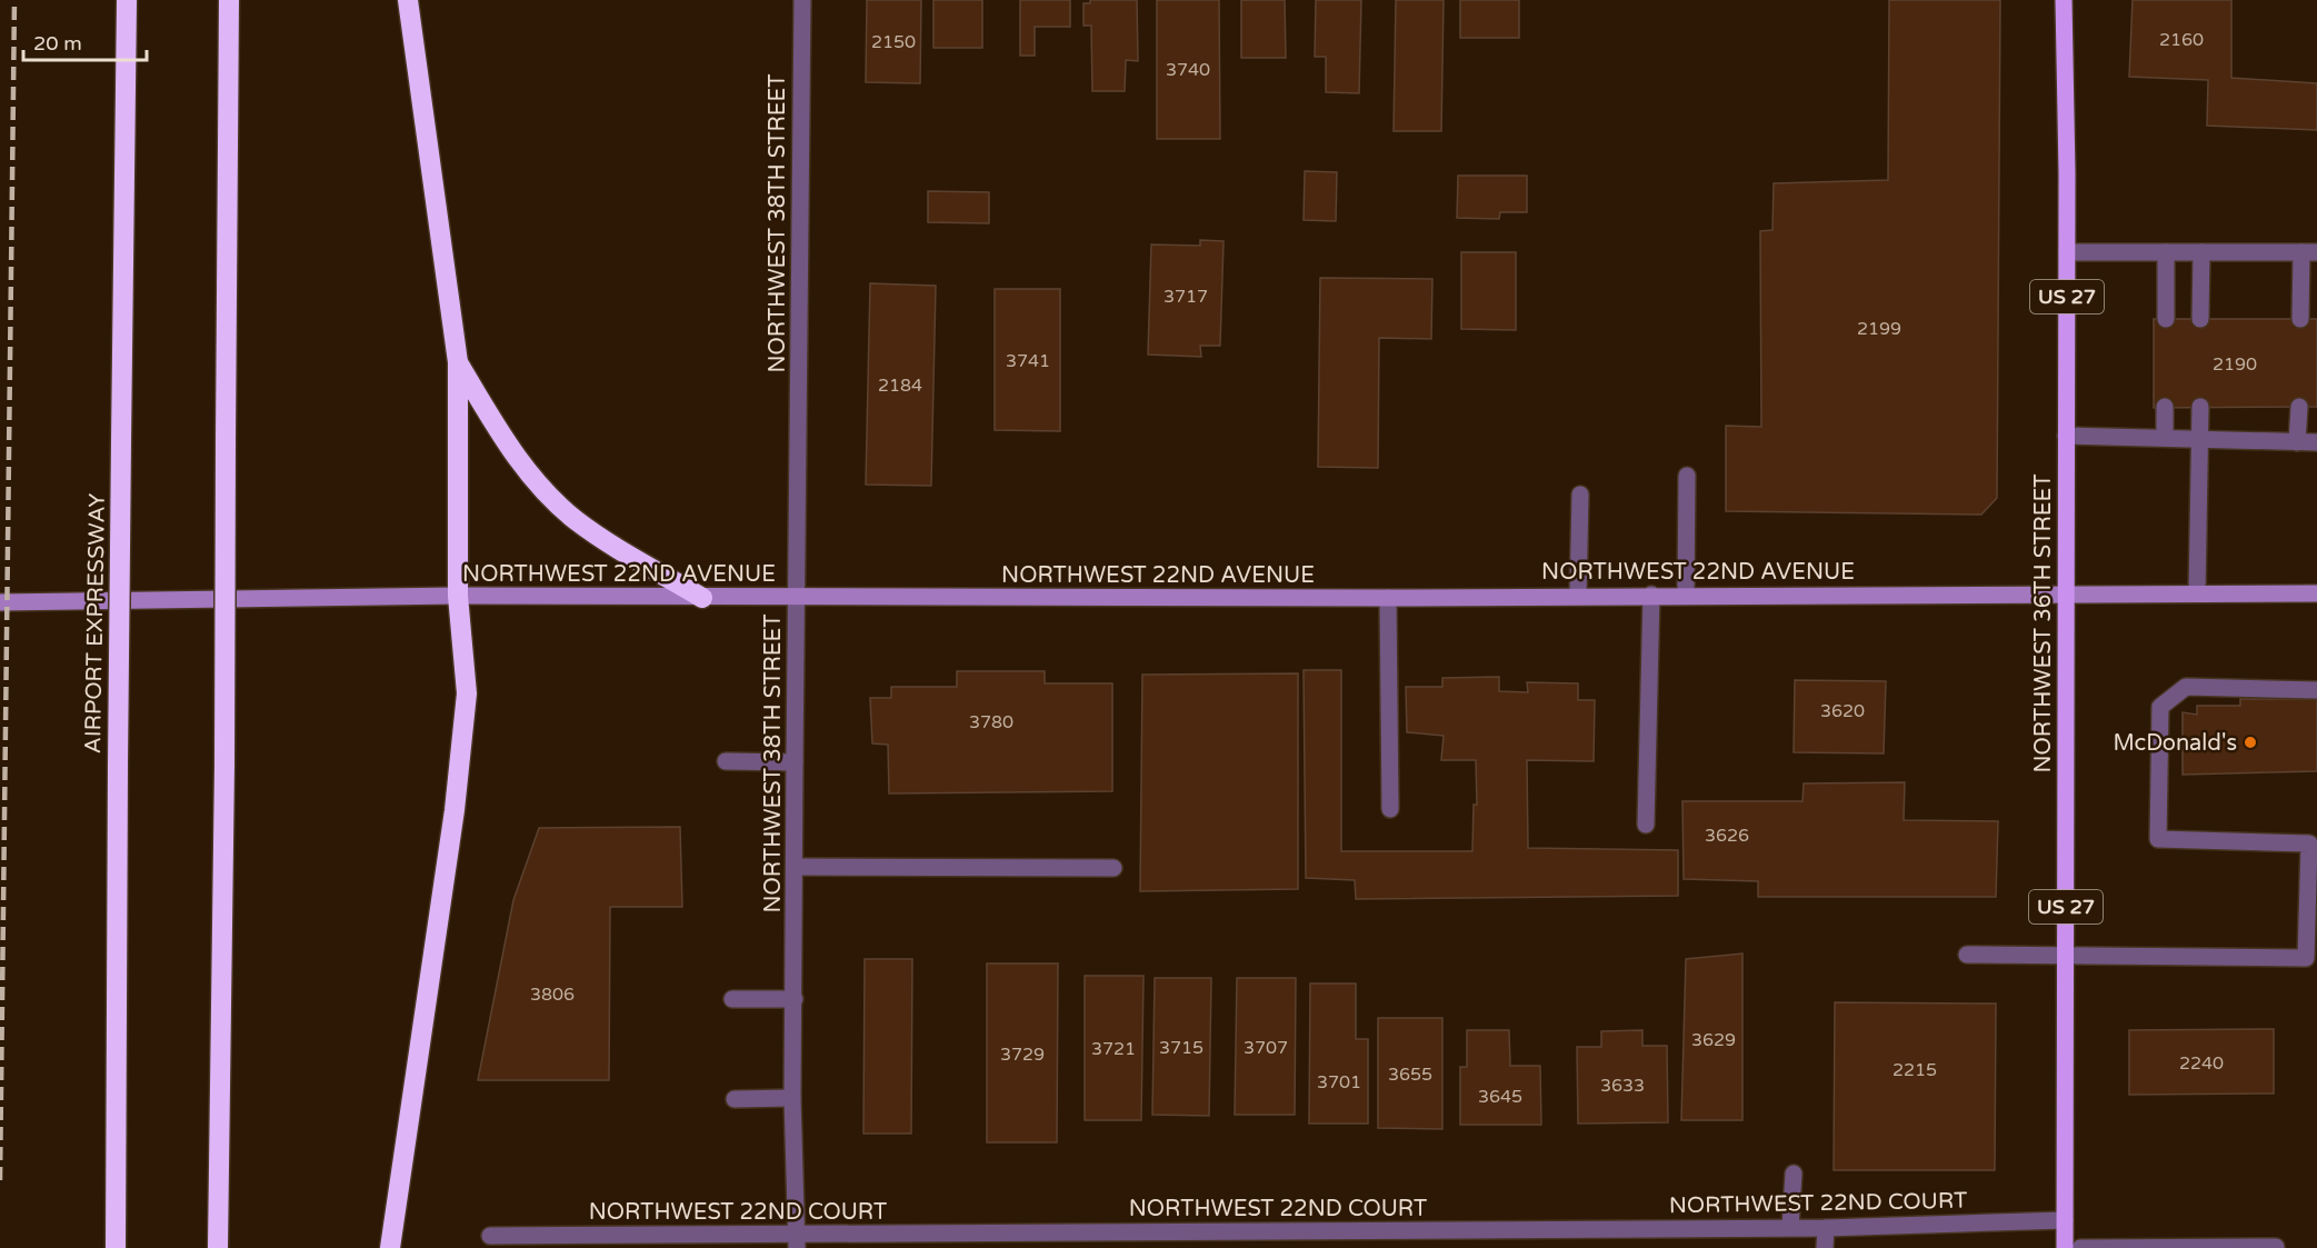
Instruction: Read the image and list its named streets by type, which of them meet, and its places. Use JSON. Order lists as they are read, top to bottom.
{
  "streets": {
    "highway": ["AIRPORT EXPRESSWAY"],
    "main road": ["US 27", "NORTHWEST 22ND AVENUE", "NORTHWEST 36TH STREET"],
    "street": ["NORTHWEST 38TH STREET", "NORTHWEST 22ND COURT"]
  },
  "crossings": [
    ["NORTHWEST 38TH STREET", "NORTHWEST 22ND AVENUE"],
    ["NORTHWEST 38TH STREET", "NORTHWEST 22ND COURT"],
    ["NORTHWEST 22ND AVENUE", "NORTHWEST 36TH STREET"],
    ["NORTHWEST 36TH STREET", "NORTHWEST 22ND COURT"]
  ],
  "places": ["McDonald's"],
  "house_numbers": [
    "2160",
    "2150",
    "3740",
    "3717",
    "2199",
    "3741",
    "2190",
    "2184",
    "3620",
    "3780",
    "3626",
    "3806",
    "3629",
    "3715",
    "3707",
    "3721",
    "3729",
    "2240",
    "2215",
    "3655",
    "3701",
    "3633",
    "3645"
  ],
  "scale_bar": "20 m"
}
